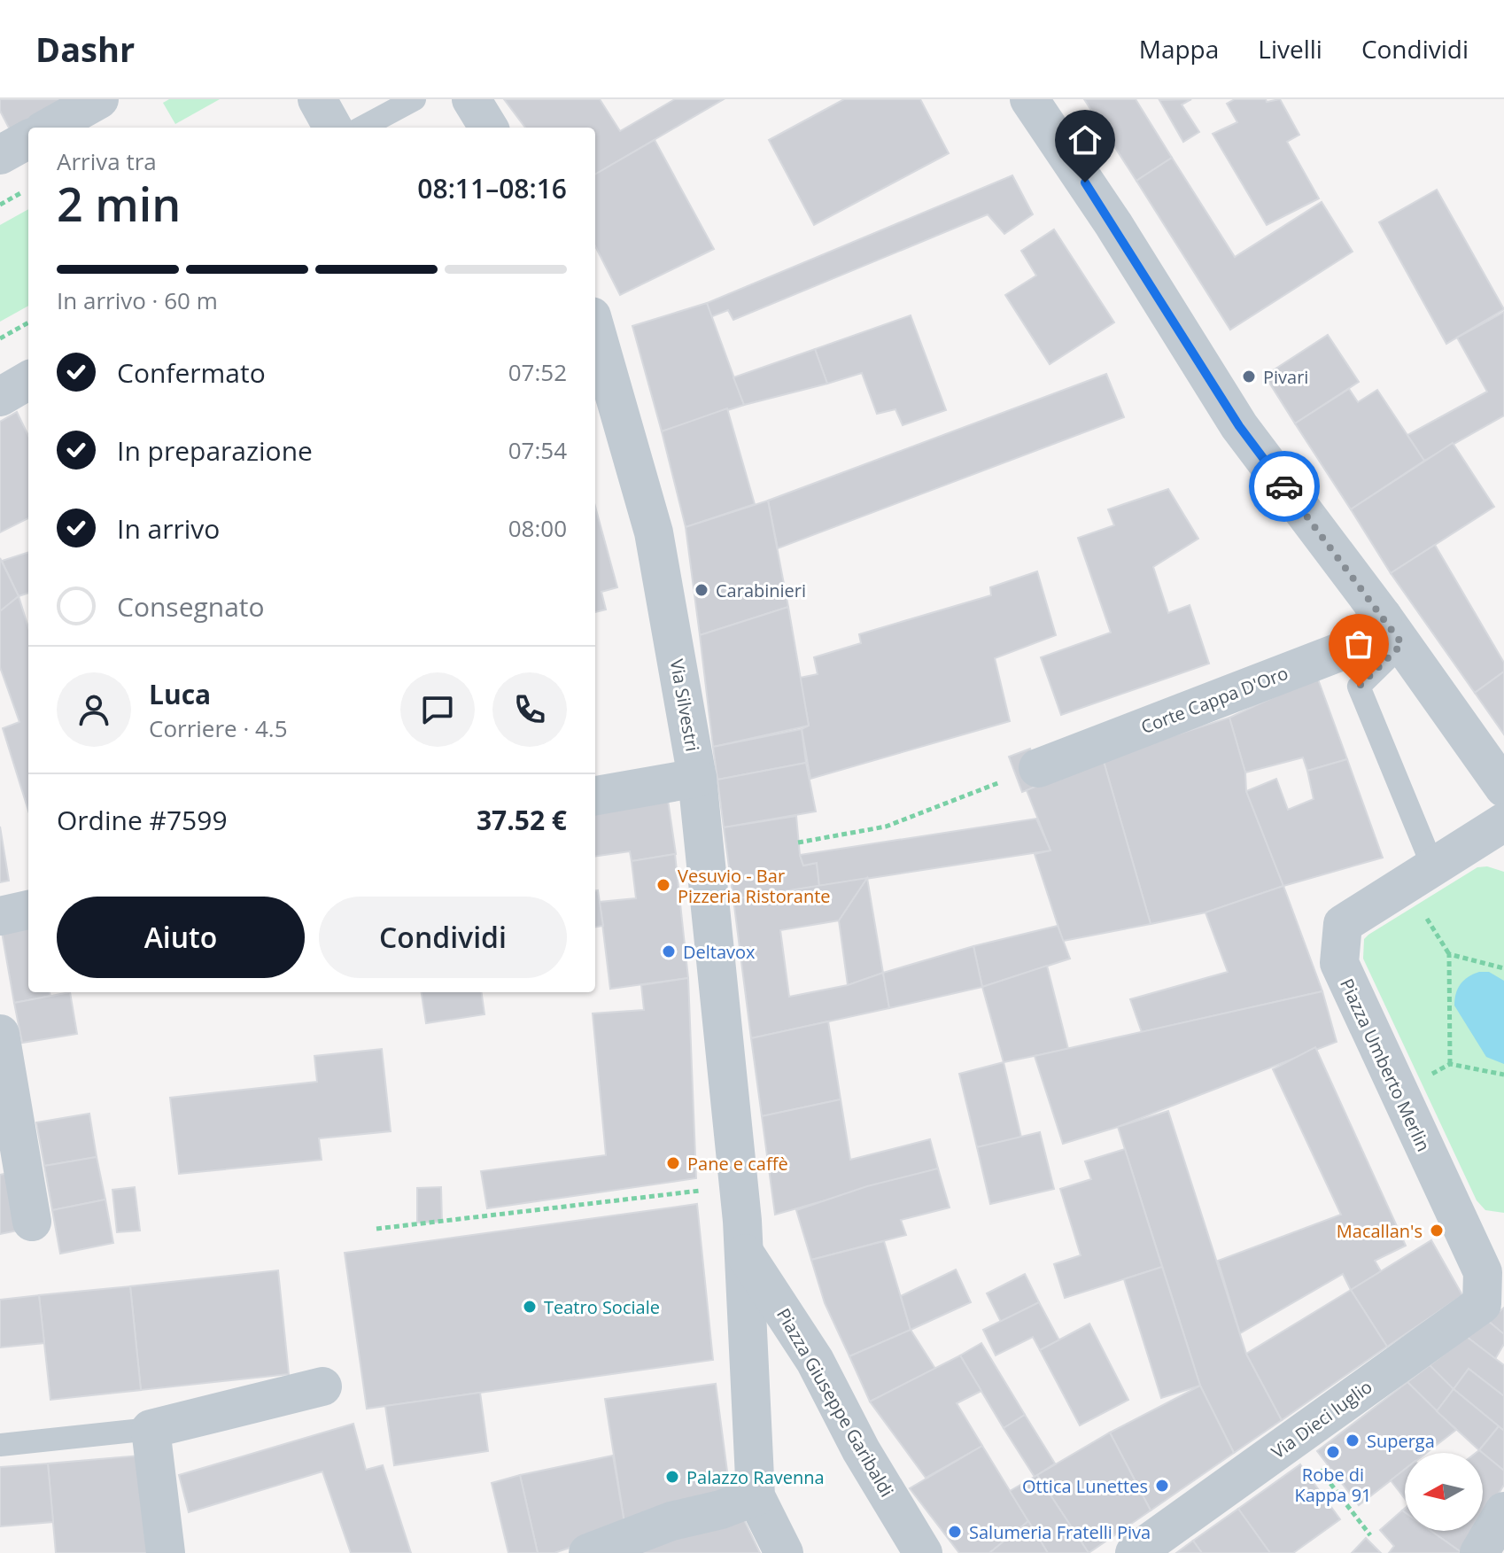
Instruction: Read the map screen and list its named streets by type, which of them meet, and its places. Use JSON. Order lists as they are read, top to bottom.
{
  "streets": {
    "street": [
      "Corte Cappa D'Oro",
      "Via Silvestri",
      "Piazza Umberto Merlin",
      "Piazza Giuseppe Garibaldi",
      "Via Dieci luglio"
    ]
  },
  "crossings": [
    ["Via Silvestri", "Piazza Giuseppe Garibaldi"],
    ["Piazza Umberto Merlin", "Via Dieci luglio"]
  ],
  "places": [
    "Pivari",
    "Carabinieri",
    "Vesuvio - Bar Pizzeria Ristorante",
    "Deltavox",
    "Pane e caffè",
    "Macallan's",
    "Teatro Sociale",
    "Superga",
    "Robe di Kappa 91",
    "Palazzo Ravenna",
    "Ottica Lunettes",
    "Salumeria Fratelli Piva"
  ],
  "north": "left",
  "page": {
    "header": "Dashr",
    "nav": ["Mappa", "Livelli", "Condividi"],
    "heading": ["2 min", "Arriva tra", "08:11–08:16"],
    "panel": [
      "Luca",
      "Corriere · 4.5",
      "Ordine #7599",
      "37.52 €"
    ],
    "bar": "In arrivo · 60 m",
    "list": [
      ["Confermato", "07:52"],
      ["In preparazione", "07:54"],
      ["In arrivo", "08:00"],
      "Consegnato"
    ],
    "buttons": ["Aiuto", "Condividi"]
  }
}
